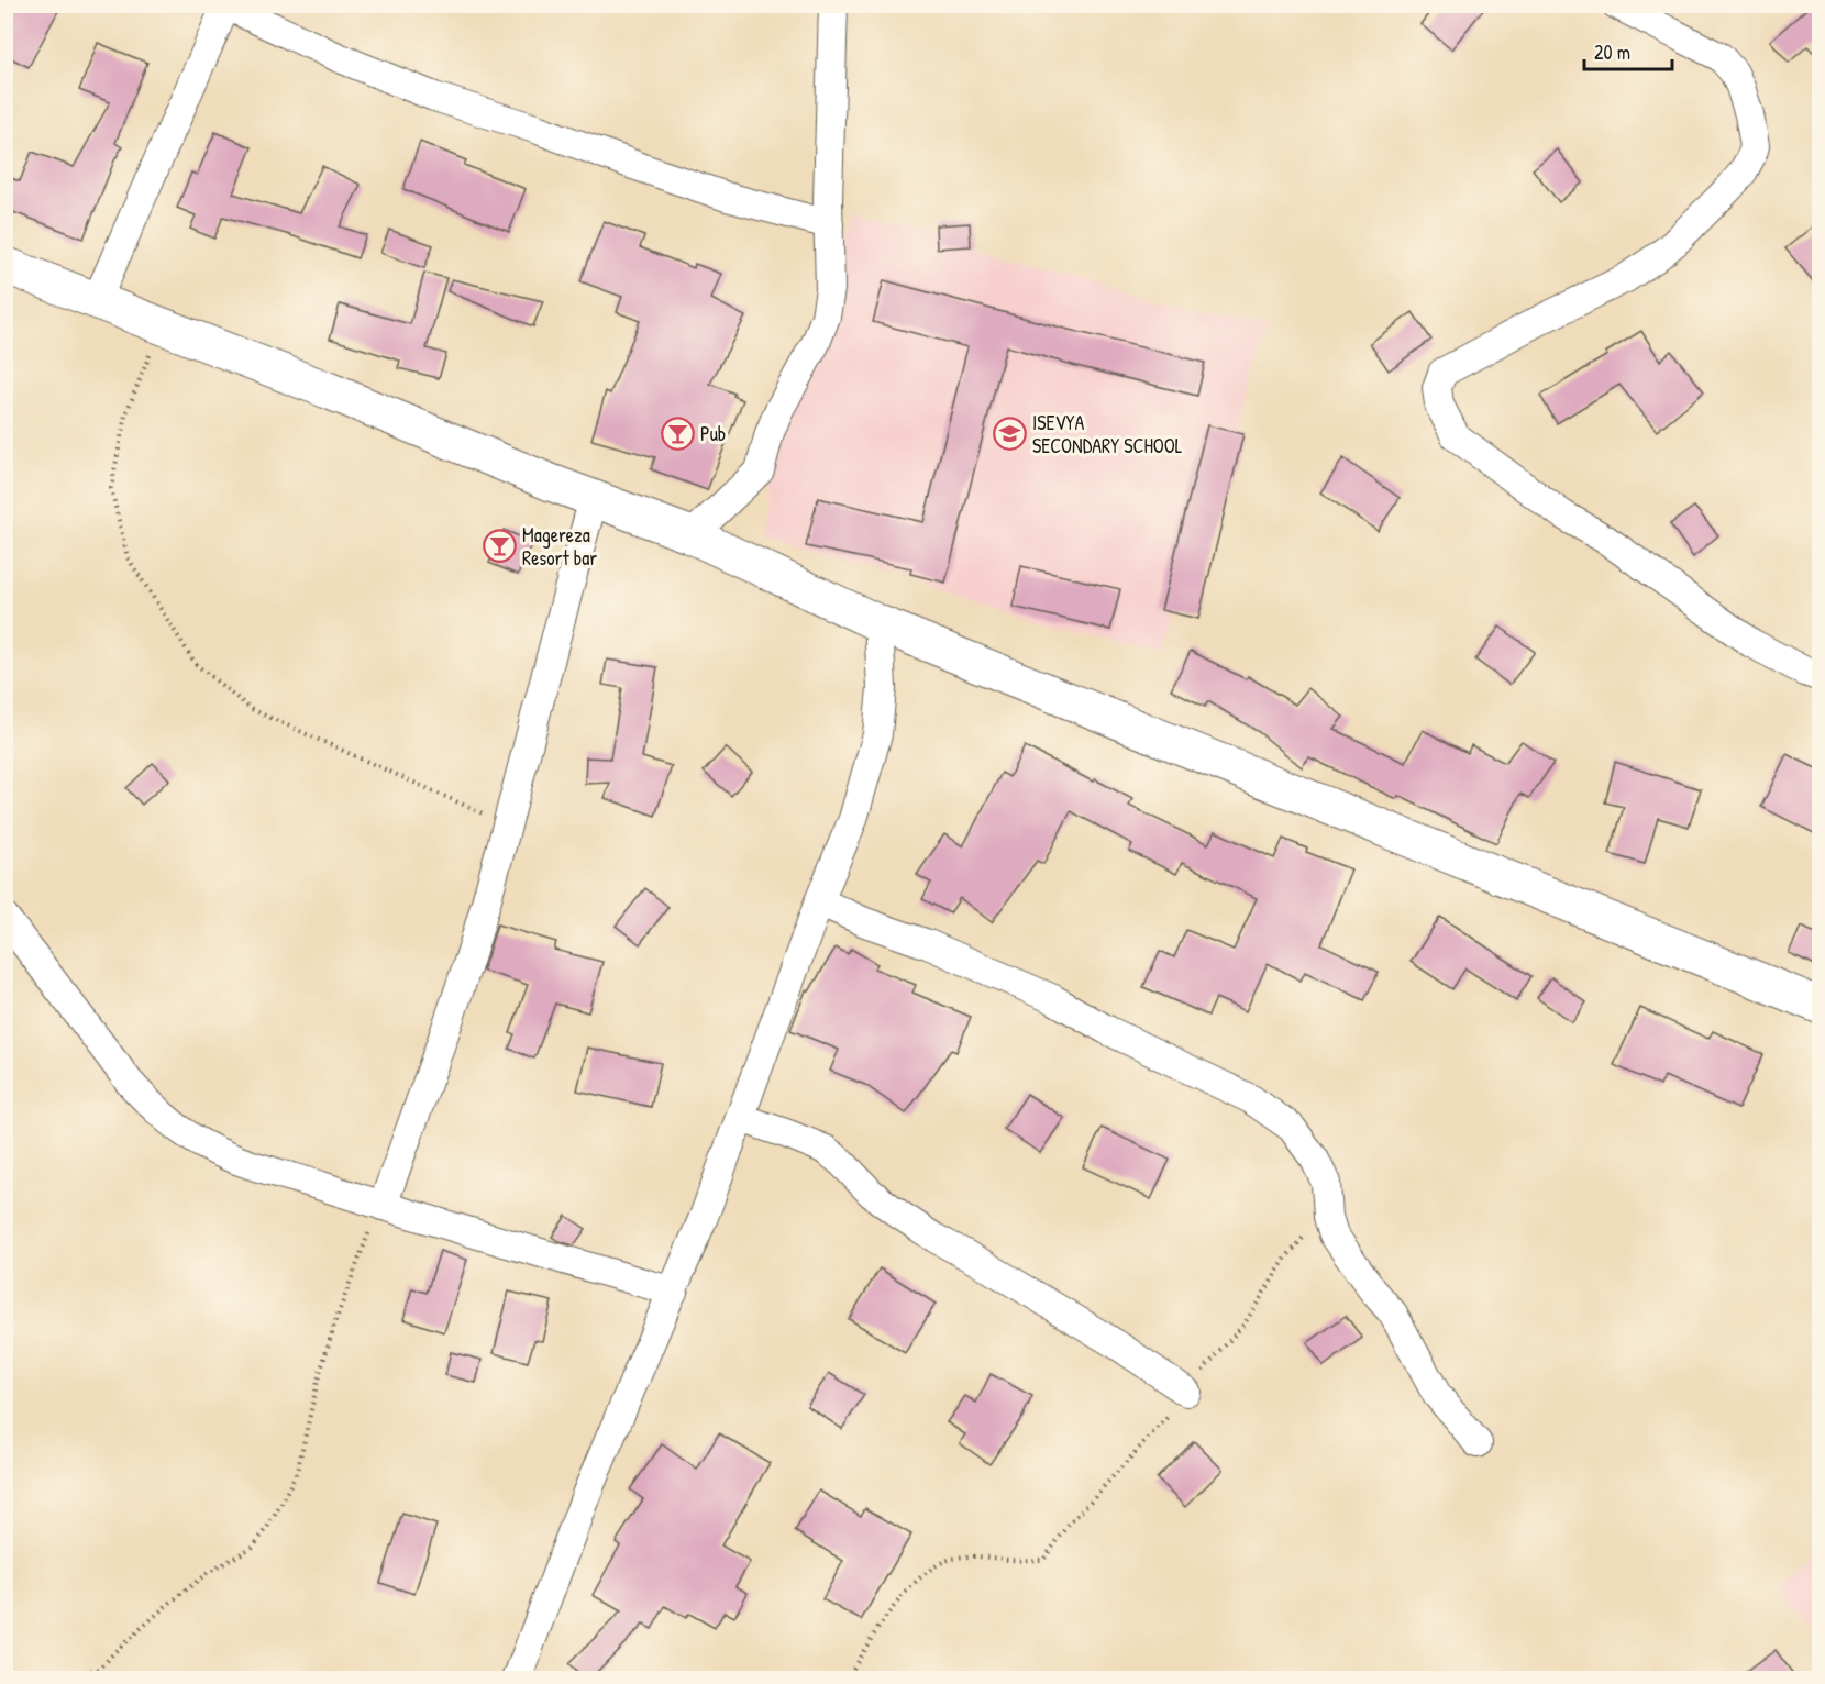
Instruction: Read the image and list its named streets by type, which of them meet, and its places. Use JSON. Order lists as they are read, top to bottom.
{
  "places": {
    "bar": ["Pub", "Magereza Resort bar"],
    "school or university": ["ISEVYA SECONDARY SCHOOL"]
  },
  "scale_bar": "20 m"
}
